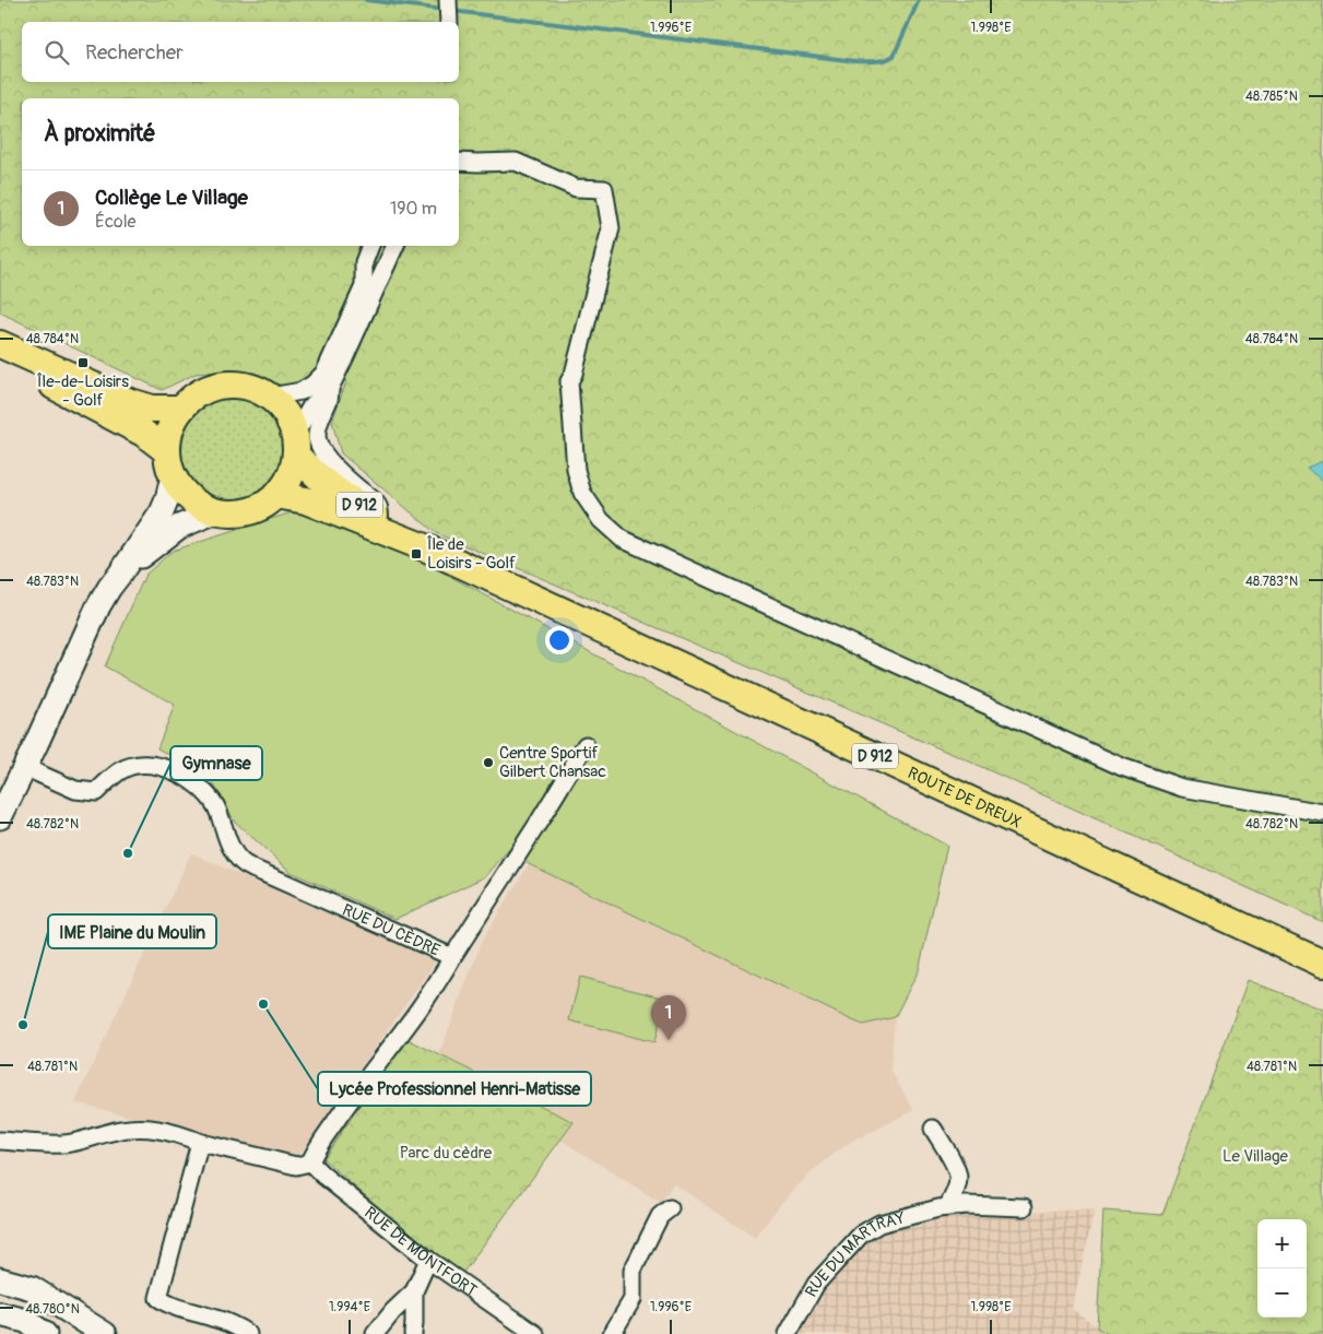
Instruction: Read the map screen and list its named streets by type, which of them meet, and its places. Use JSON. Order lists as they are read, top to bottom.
{
  "streets": {
    "main road": ["D 912", "ROUTE DE DREUX"],
    "street": ["RUE DU CÈDRE", "RUE DE MONTFORT", "RUE DU MARTRAY"]
  },
  "crossings": [
    ["RUE DU CÈDRE", "RUE DE MONTFORT"]
  ],
  "parks": ["Parc du cèdre", "Le Village"],
  "places": {
    "transit": ["Île-de-Loisirs - Golf", "Île de Loisirs - Golf"],
    "other": [
      "Centre Sportif Gilbert Chansac",
      "Gymnase",
      "Lycée Professionnel Henri-Matisse",
      "IME Plaine du Moulin"
    ]
  },
  "page": {
    "search": "Rechercher",
    "heading": "À proximité",
    "list": [
      {
        "mark": "1",
        "name": "Collège Le Village",
        "note": "École",
        "value": "190 m"
      }
    ],
    "pins": "1",
    "map_buttons": ["+", "−"]
  },
  "coordinates": [
    "1.996°E",
    "1.998°E",
    "48.785°N",
    "48.784°N",
    "48.783°N",
    "48.782°N",
    "48.781°N",
    "1.994°E",
    "48.780°N"
  ]
}
